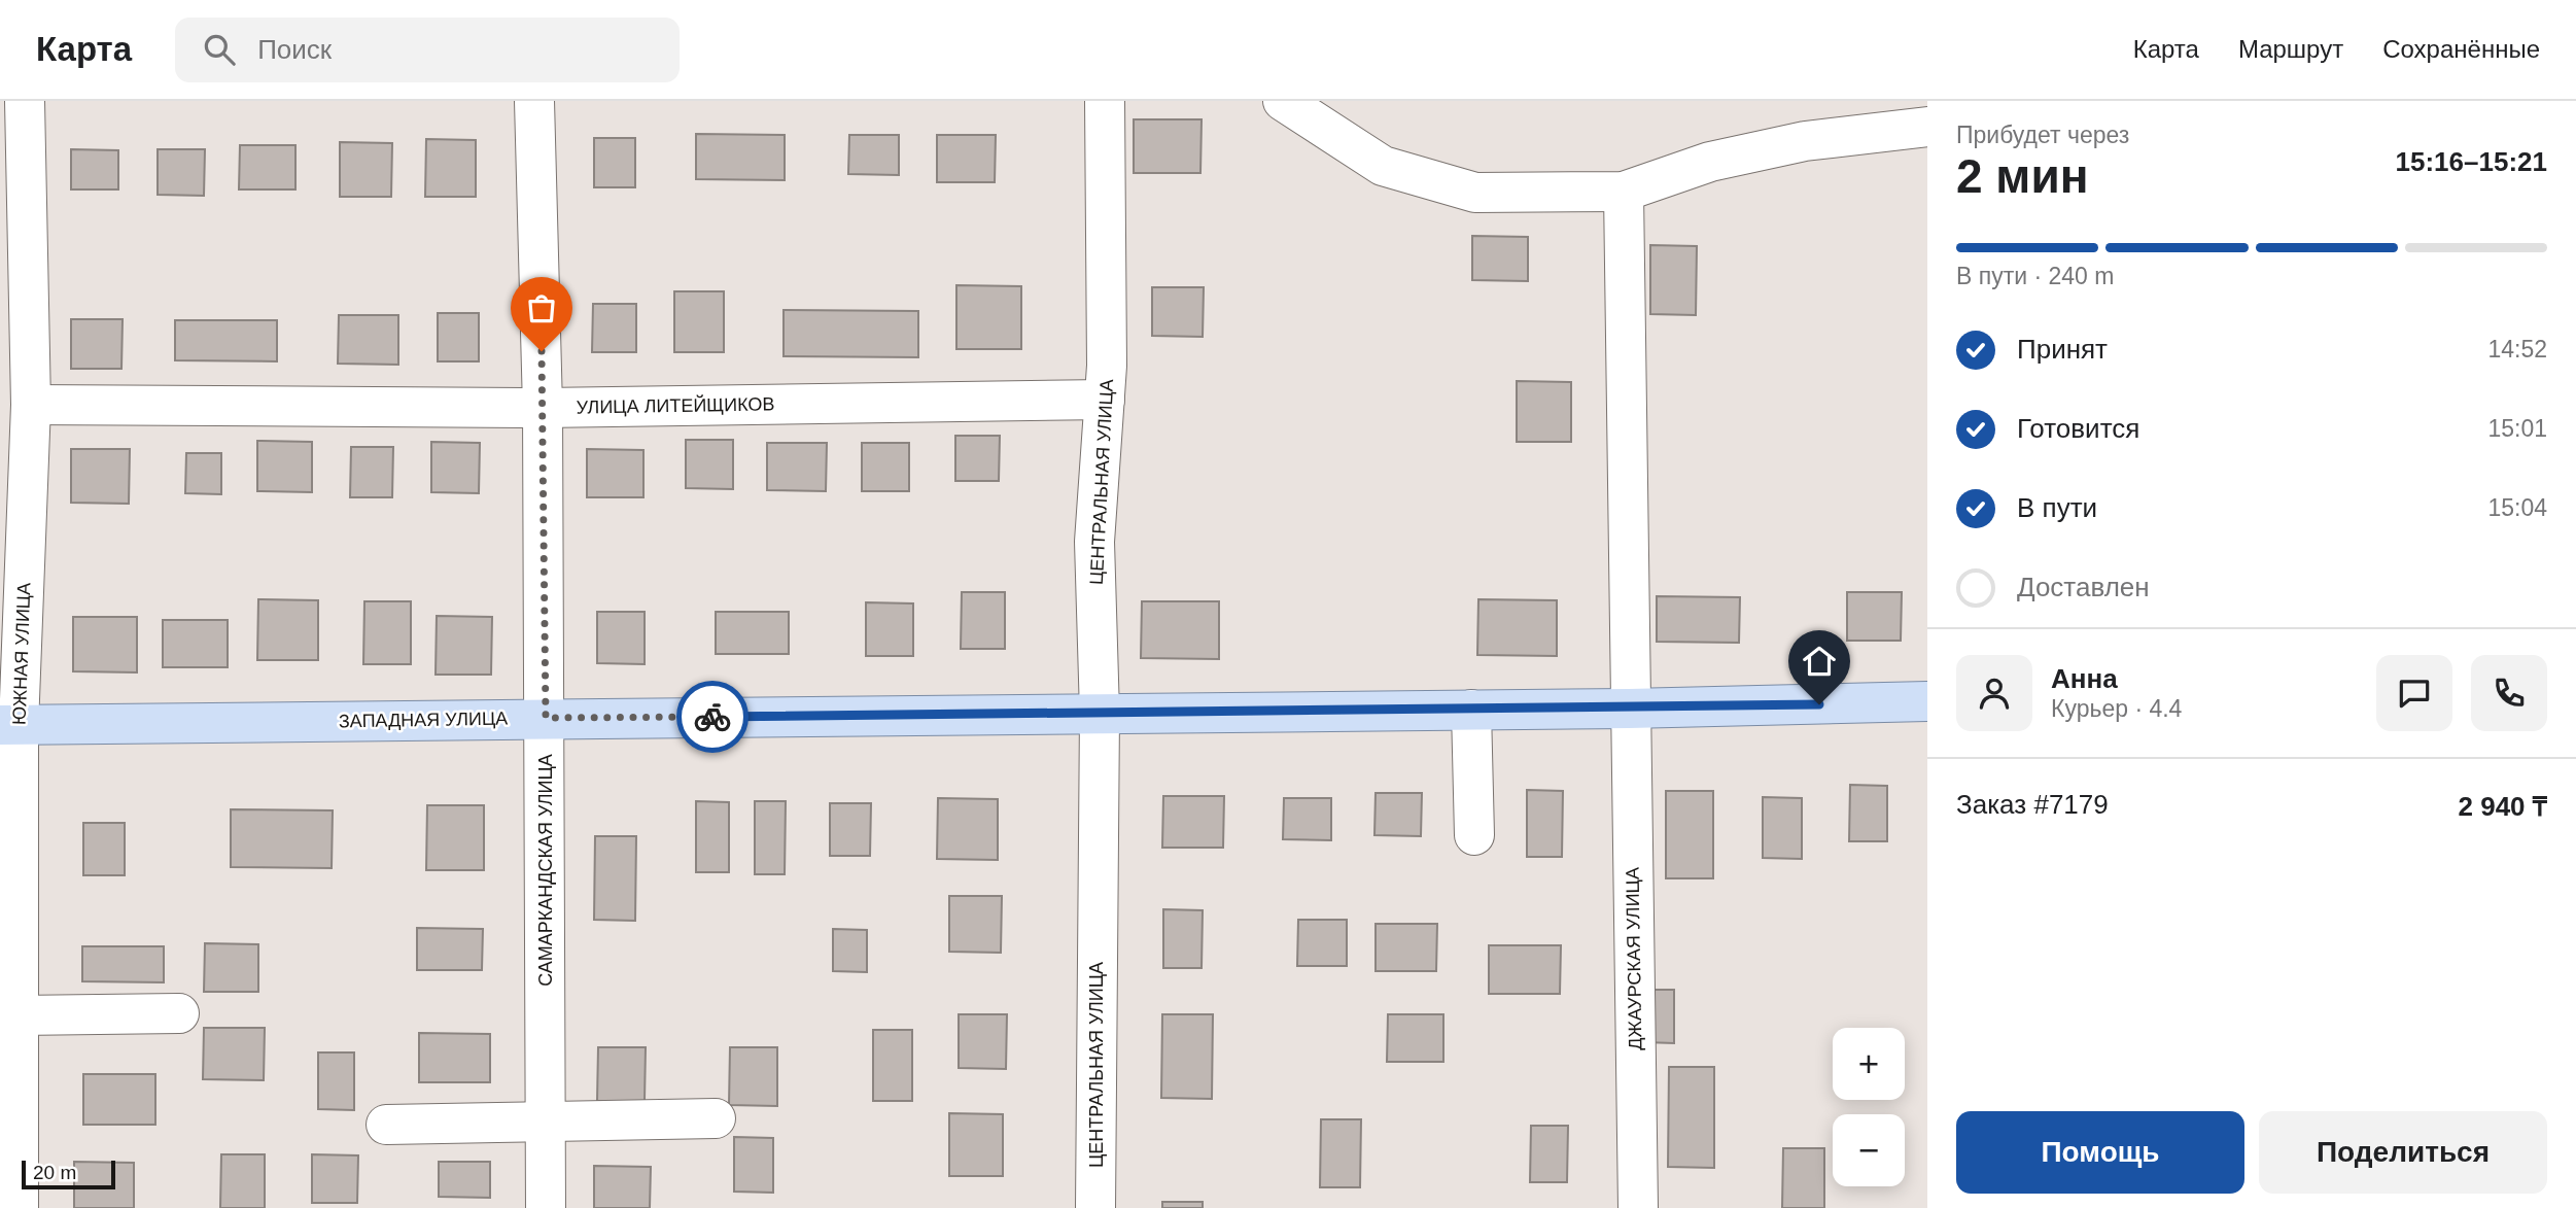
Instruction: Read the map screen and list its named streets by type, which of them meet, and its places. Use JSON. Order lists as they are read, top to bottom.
{
  "streets": {
    "main road": ["ЗАПАДНАЯ УЛИЦА"],
    "street": [
      "УЛИЦА ЛИТЕЙЩИКОВ",
      "ЦЕНТРАЛЬНАЯ УЛИЦА",
      "ЮЖНАЯ УЛИЦА",
      "САМАРКАНДСКАЯ УЛИЦА",
      "ДЖАУРСКАЯ УЛИЦА"
    ]
  },
  "crossings": [
    ["УЛИЦА ЛИТЕЙЩИКОВ", "ЦЕНТРАЛЬНАЯ УЛИЦА"],
    ["УЛИЦА ЛИТЕЙЩИКОВ", "ЮЖНАЯ УЛИЦА"],
    ["УЛИЦА ЛИТЕЙЩИКОВ", "САМАРКАНДСКАЯ УЛИЦА"],
    ["ЦЕНТРАЛЬНАЯ УЛИЦА", "ЗАПАДНАЯ УЛИЦА"],
    ["ЮЖНАЯ УЛИЦА", "ЗАПАДНАЯ УЛИЦА"],
    ["ЗАПАДНАЯ УЛИЦА", "САМАРКАНДСКАЯ УЛИЦА"],
    ["ЗАПАДНАЯ УЛИЦА", "ДЖАУРСКАЯ УЛИЦА"]
  ],
  "scale_bar": "20 m",
  "page": {
    "header": "Карта",
    "search": "Поиск",
    "nav": ["Карта", "Маршрут", "Сохранённые"],
    "heading": ["2 мин", "Прибудет через", "15:16–15:21"],
    "panel": [
      "Анна",
      "Курьер · 4.4",
      "Заказ #7179",
      "2 940 ₸"
    ],
    "bar": "В пути · 240 m",
    "list": [
      ["Принят", "14:52"],
      ["Готовится", "15:01"],
      ["В пути", "15:04"],
      "Доставлен"
    ],
    "map_buttons": ["+", "−"],
    "buttons": ["Помощь", "Поделиться"],
    "scale": "20 m"
  }
}
